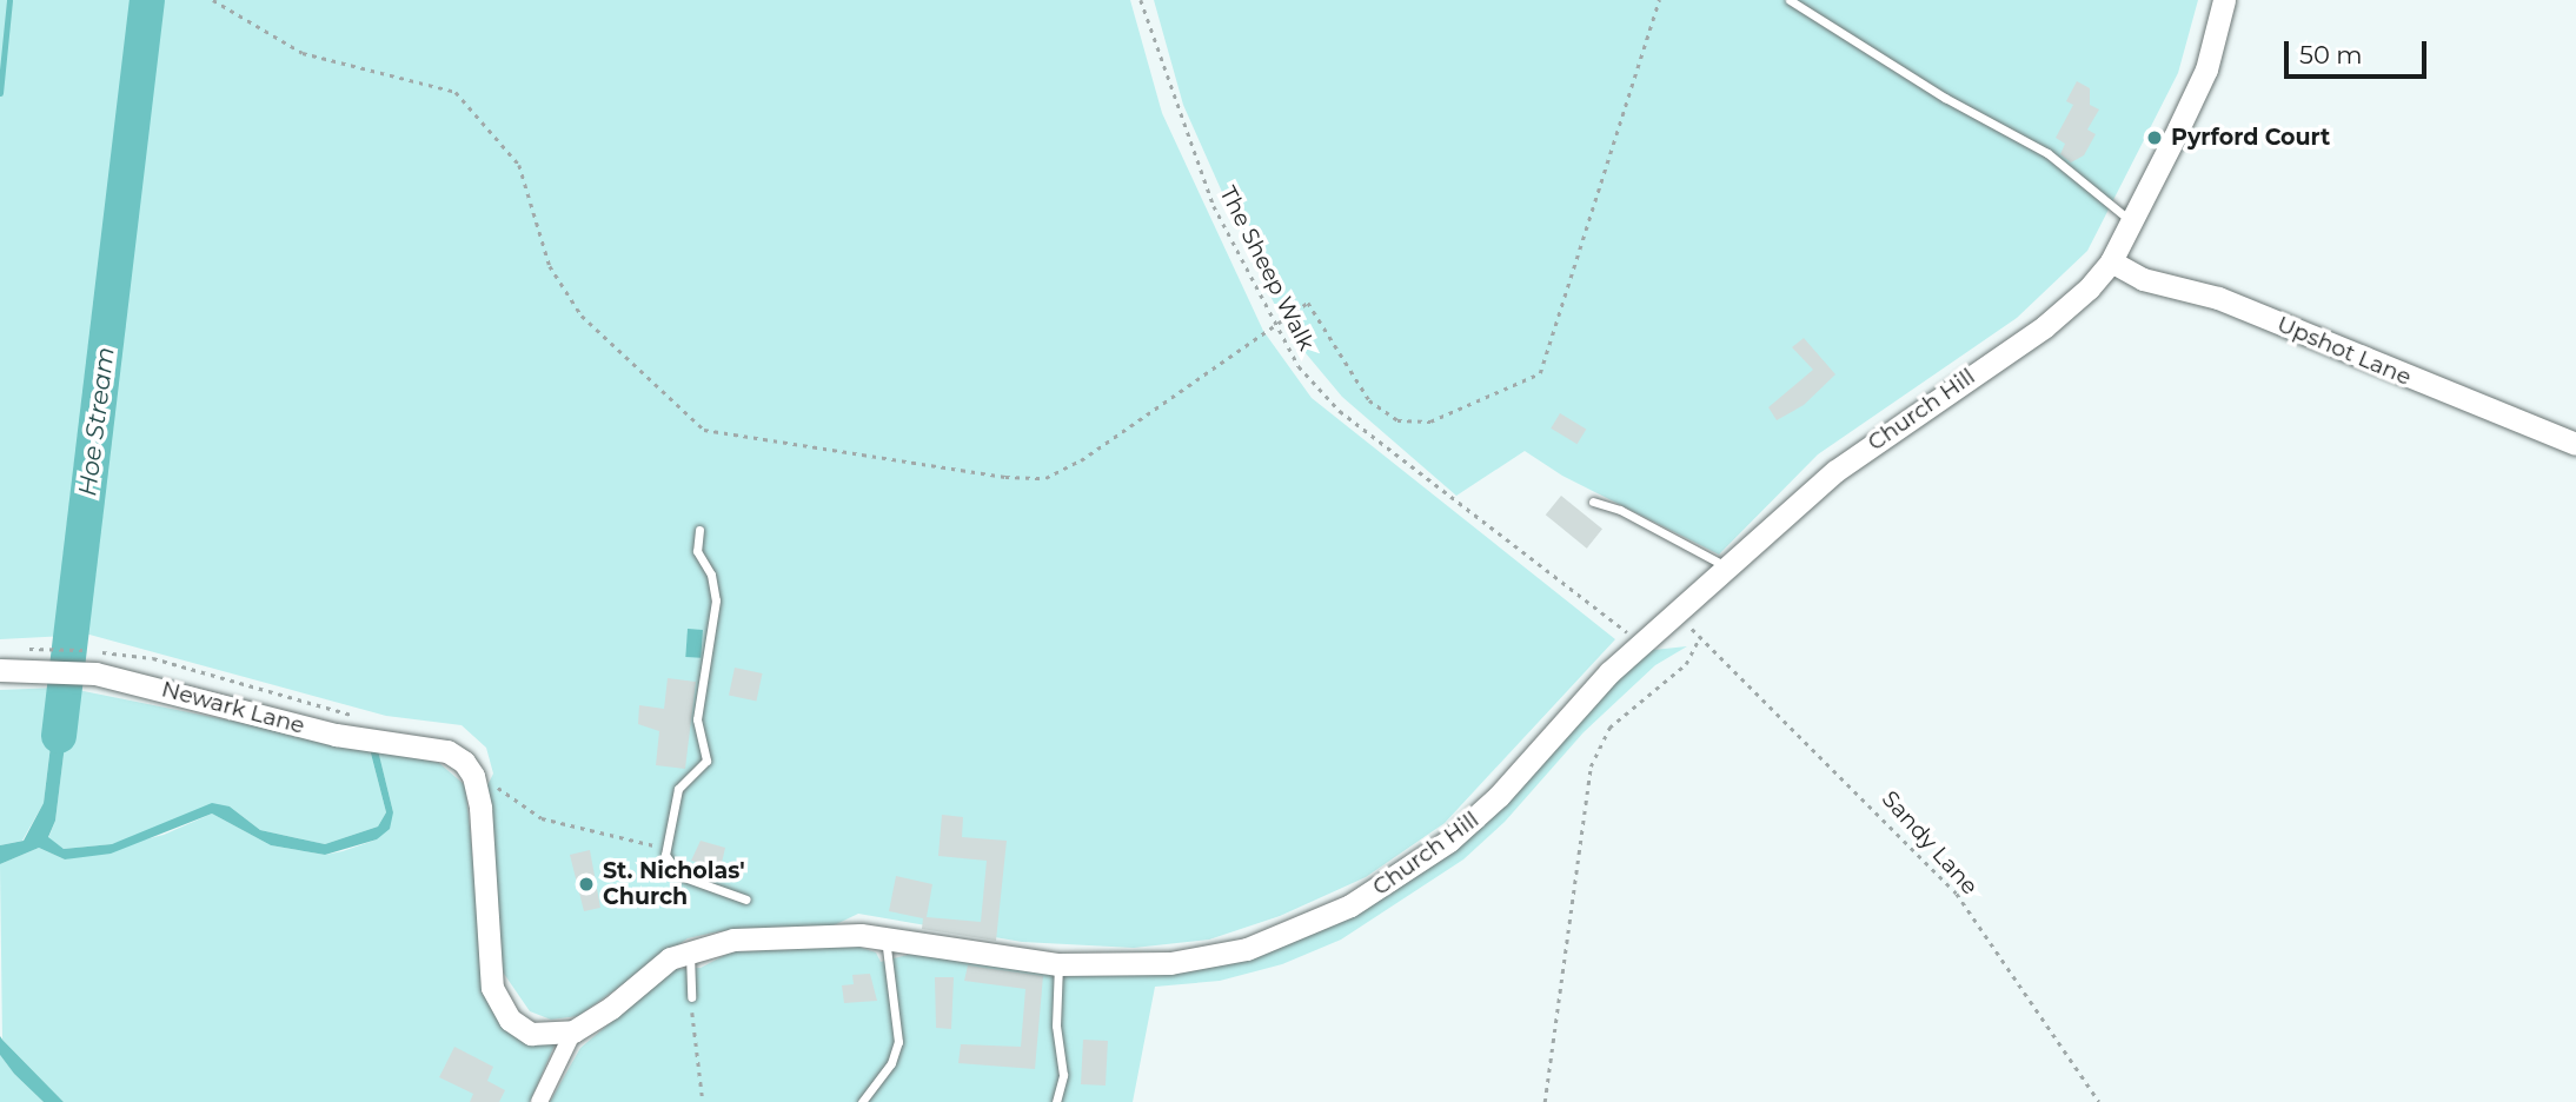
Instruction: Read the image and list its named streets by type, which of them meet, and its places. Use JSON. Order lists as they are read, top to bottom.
{
  "streets": {
    "main road": ["Upshot Lane", "Church Hill", "Newark Lane"],
    "path": ["The Sheep Walk", "Sandy Lane"]
  },
  "crossings": [
    ["The Sheep Walk", "Church Hill"],
    ["Upshot Lane", "Church Hill"],
    ["Church Hill", "Newark Lane"]
  ],
  "water": ["Hoe Stream"],
  "places": ["Pyrford Court", "St. Nicholas' Church"],
  "scale_bar": "50 m"
}
